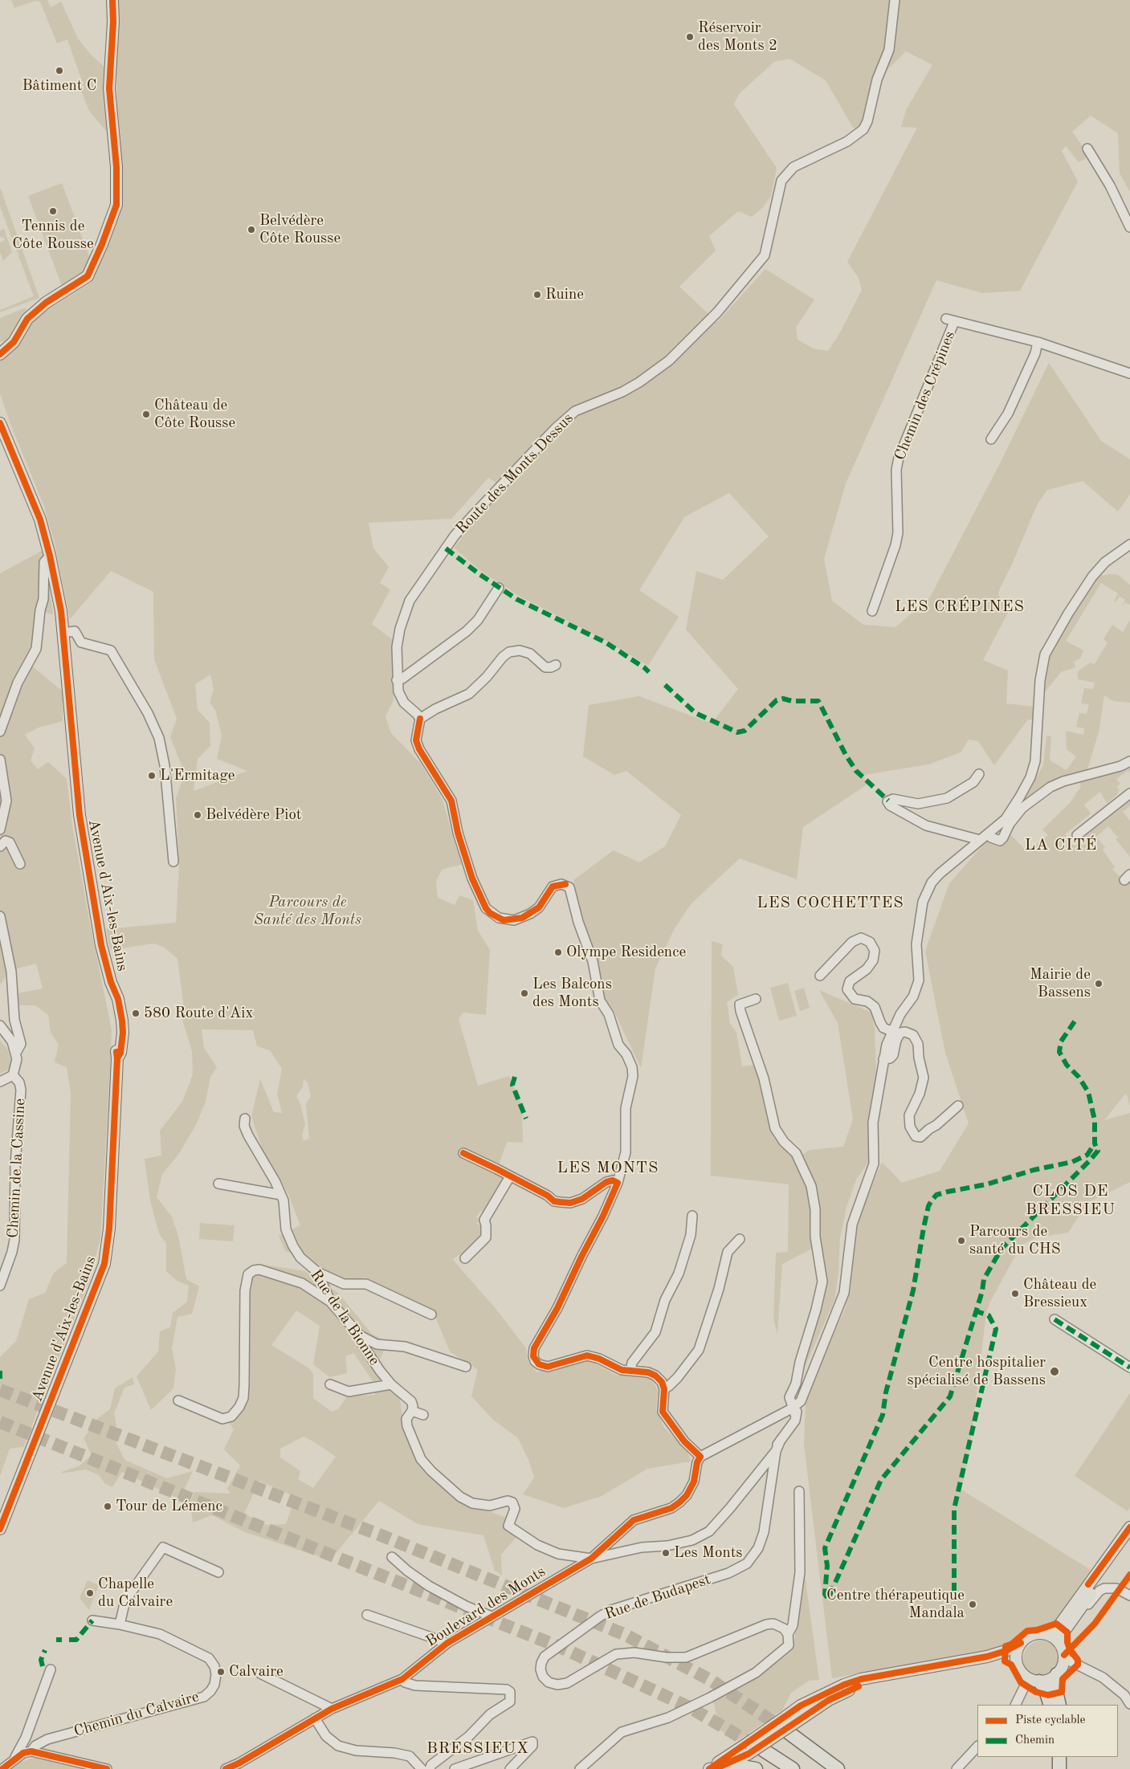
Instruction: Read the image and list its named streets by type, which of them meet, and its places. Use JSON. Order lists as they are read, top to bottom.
{
  "streets": {
    "main road": ["Avenue d'Aix-les-Bains"],
    "street": [
      "Chemin des Crépines",
      "Route des Monts Dessus",
      "Chemin de la Cassine",
      "Rue de la Bionne",
      "Rue de Budapest",
      "Boulevard des Monts",
      "Chemin du Calvaire"
    ]
  },
  "districts": [
    "LES CRÉPINES",
    "LA CITÉ",
    "LES COCHETTES",
    "LES MONTS",
    "CLOS DE BRESSIEU",
    "BRESSIEUX"
  ],
  "parks": ["Parcours de Santé des Monts"],
  "places": [
    "Réservoir des Monts 2",
    "Bâtiment C",
    "Tennis de Côte Rousse",
    "Belvédère Côte Rousse",
    "Ruine",
    "Château de Côte Rousse",
    "L'Ermitage",
    "Belvédère Piot",
    "Olympe Residence",
    "Mairie de Bassens",
    "Les Balcons des Monts",
    "580 Route d'Aix",
    "Parcours de santé du CHS",
    "Château de Bressieux",
    "Centre hospitalier spécialisé de Bassens",
    "Tour de Lémenc",
    "Les Monts",
    "Chapelle du Calvaire",
    "Centre thérapeutique Mandala",
    "Calvaire"
  ],
  "legend": ["Piste cyclable", "Chemin"]
}
